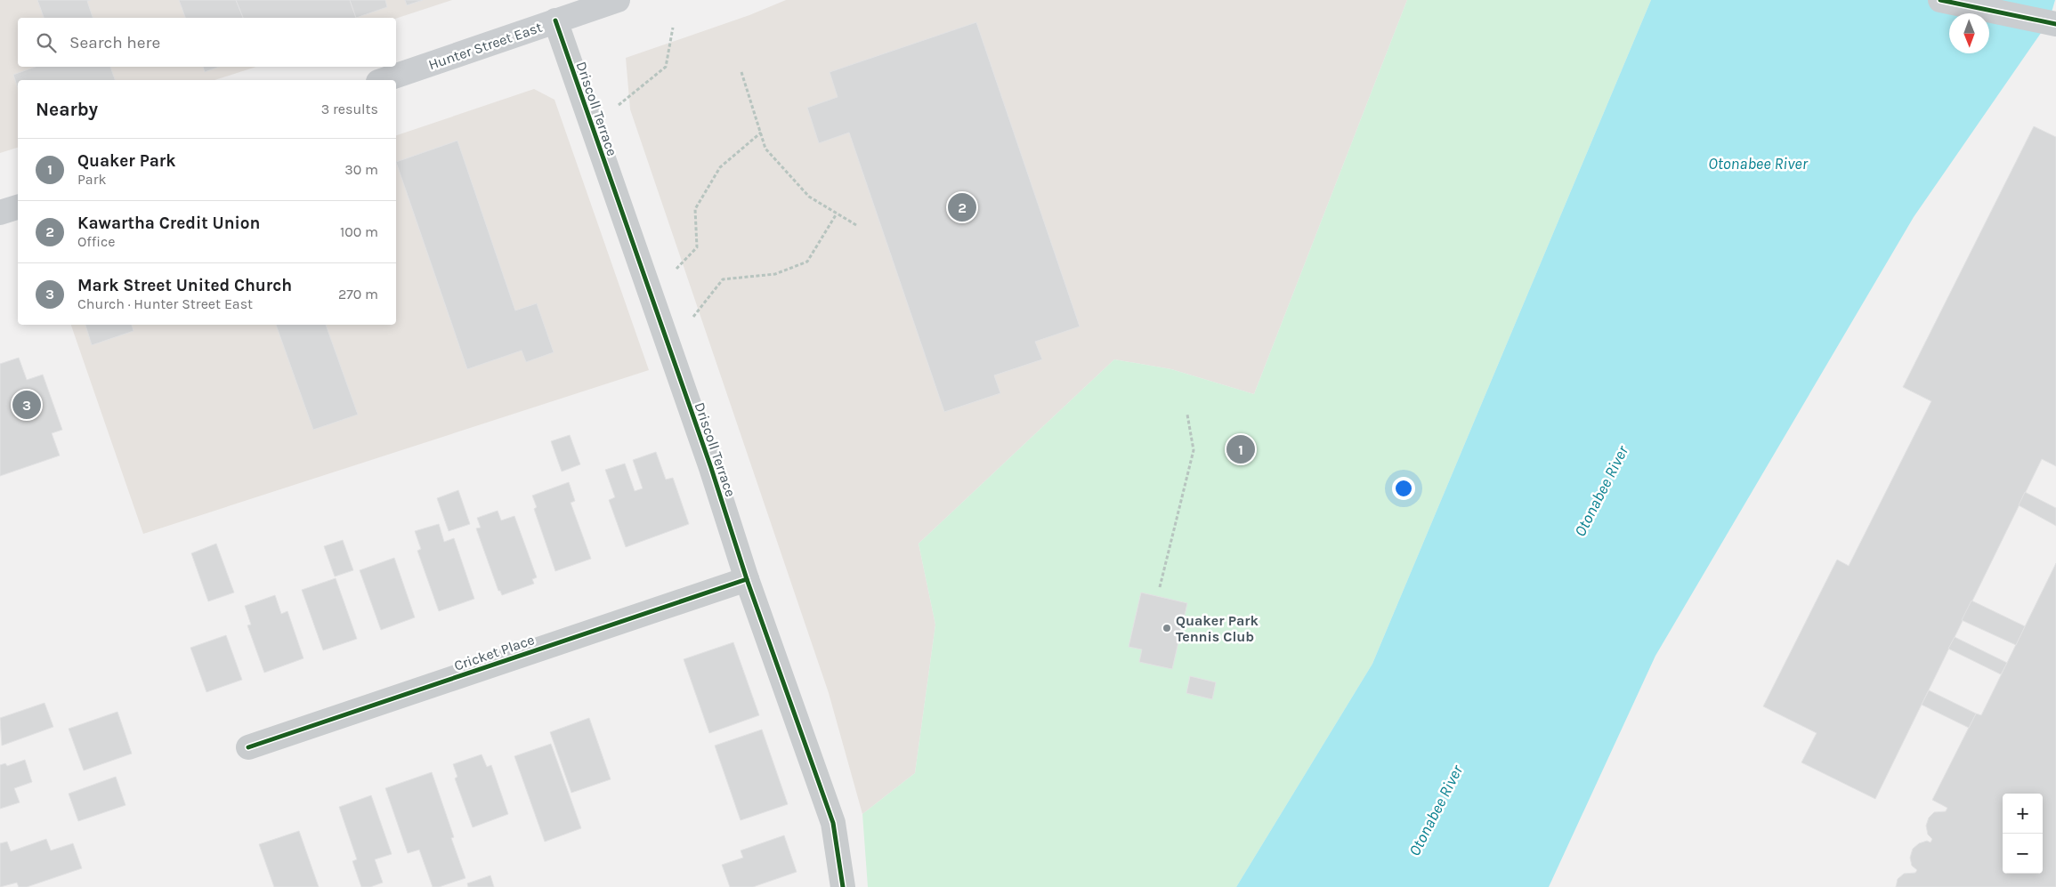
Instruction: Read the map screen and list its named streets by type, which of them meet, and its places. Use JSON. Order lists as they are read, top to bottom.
{
  "streets": {
    "main road": ["Hunter Street East"],
    "street": ["Driscoll Terrace", "Cricket Place"]
  },
  "crossings": [
    ["Hunter Street East", "Driscoll Terrace"],
    ["Driscoll Terrace", "Cricket Place"]
  ],
  "water": ["Otonabee River"],
  "places": ["Quaker Park Tennis Club"],
  "north": "bottom",
  "page": {
    "search": "Search here",
    "heading": ["Nearby", "3 results"],
    "list": [
      {
        "mark": "1",
        "name": "Quaker Park",
        "note": "Park",
        "value": "30 m"
      },
      {
        "mark": "2",
        "name": "Kawartha Credit Union",
        "note": "Office",
        "value": "100 m"
      },
      {
        "mark": "3",
        "name": "Mark Street United Church",
        "note": "Church · Hunter Street East",
        "value": "270 m"
      }
    ],
    "pins": ["2", "3", "1"],
    "map_buttons": ["+", "−"]
  }
}
